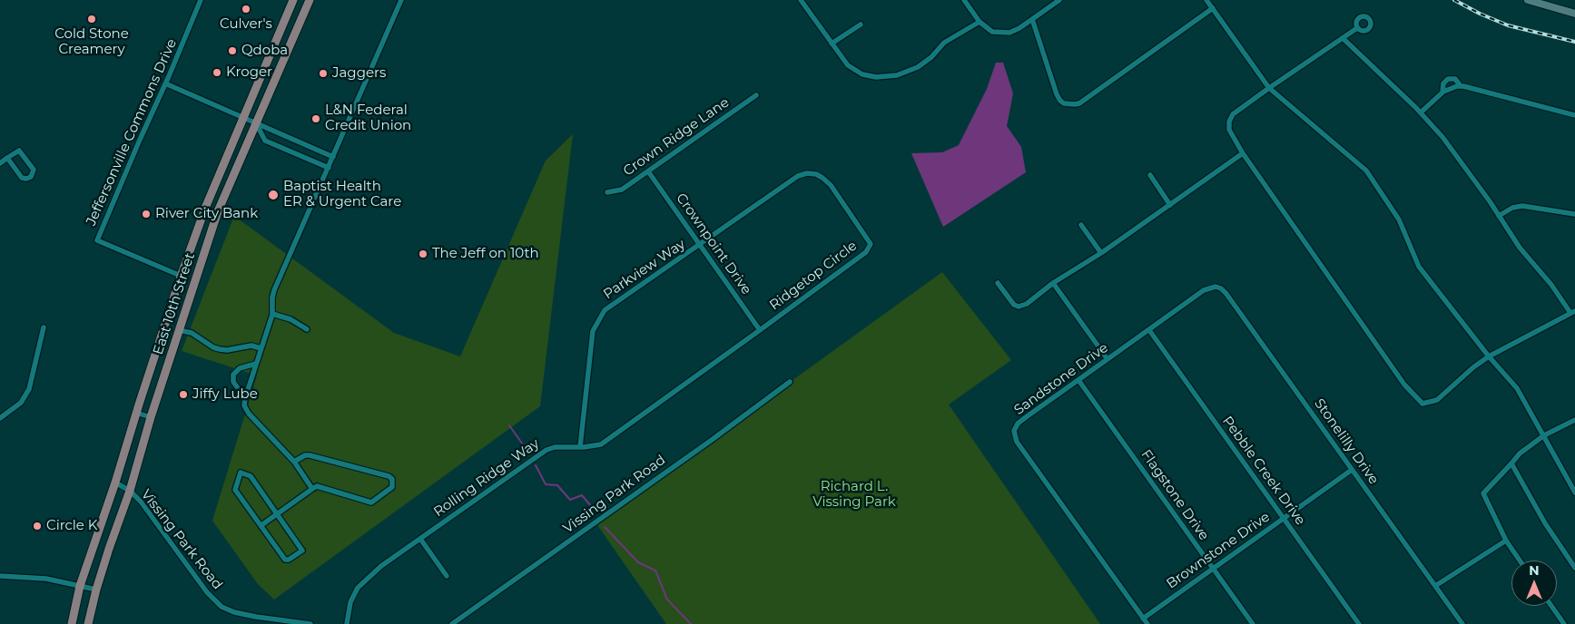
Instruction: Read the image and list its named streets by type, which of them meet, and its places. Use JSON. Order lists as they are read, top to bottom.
{
  "streets": {
    "main road": ["East 10th Street"],
    "street": [
      "Jeffersonville Commons Drive",
      "Crown Ridge Lane",
      "Crownpoint Drive",
      "Parkview Way",
      "Ridgetop Circle",
      "Sandstone Drive",
      "Stonelilly Drive",
      "Pebble Creek Drive",
      "Rolling Ridge Way",
      "Vissing Park Road",
      "Flagstone Drive",
      "Brownstone Drive"
    ]
  },
  "crossings": [
    ["Jeffersonville Commons Drive", "East 10th Street"],
    ["Crown Ridge Lane", "Crownpoint Drive"],
    ["Crownpoint Drive", "Parkview Way"],
    ["Crownpoint Drive", "Ridgetop Circle"],
    ["Crownpoint Drive", "Rolling Ridge Way"],
    ["Parkview Way", "Ridgetop Circle"],
    ["Parkview Way", "Rolling Ridge Way"],
    ["Ridgetop Circle", "Rolling Ridge Way"],
    ["East 10th Street", "Vissing Park Road"],
    ["Sandstone Drive", "Stonelilly Drive"],
    ["Sandstone Drive", "Pebble Creek Drive"],
    ["Sandstone Drive", "Flagstone Drive"],
    ["Sandstone Drive", "Brownstone Drive"],
    ["Stonelilly Drive", "Brownstone Drive"],
    ["Pebble Creek Drive", "Brownstone Drive"],
    ["Flagstone Drive", "Brownstone Drive"]
  ],
  "parks": ["Richard L. Vissing Park"],
  "places": [
    "Culver's",
    "Cold Stone Creamery",
    "Qdoba",
    "Kroger",
    "Jaggers",
    "L&N Federal Credit Union",
    "Baptist Health ER & Urgent Care",
    "River City Bank",
    "The Jeff on 10th",
    "Jiffy Lube",
    "Circle K"
  ],
  "north": "top"
}
